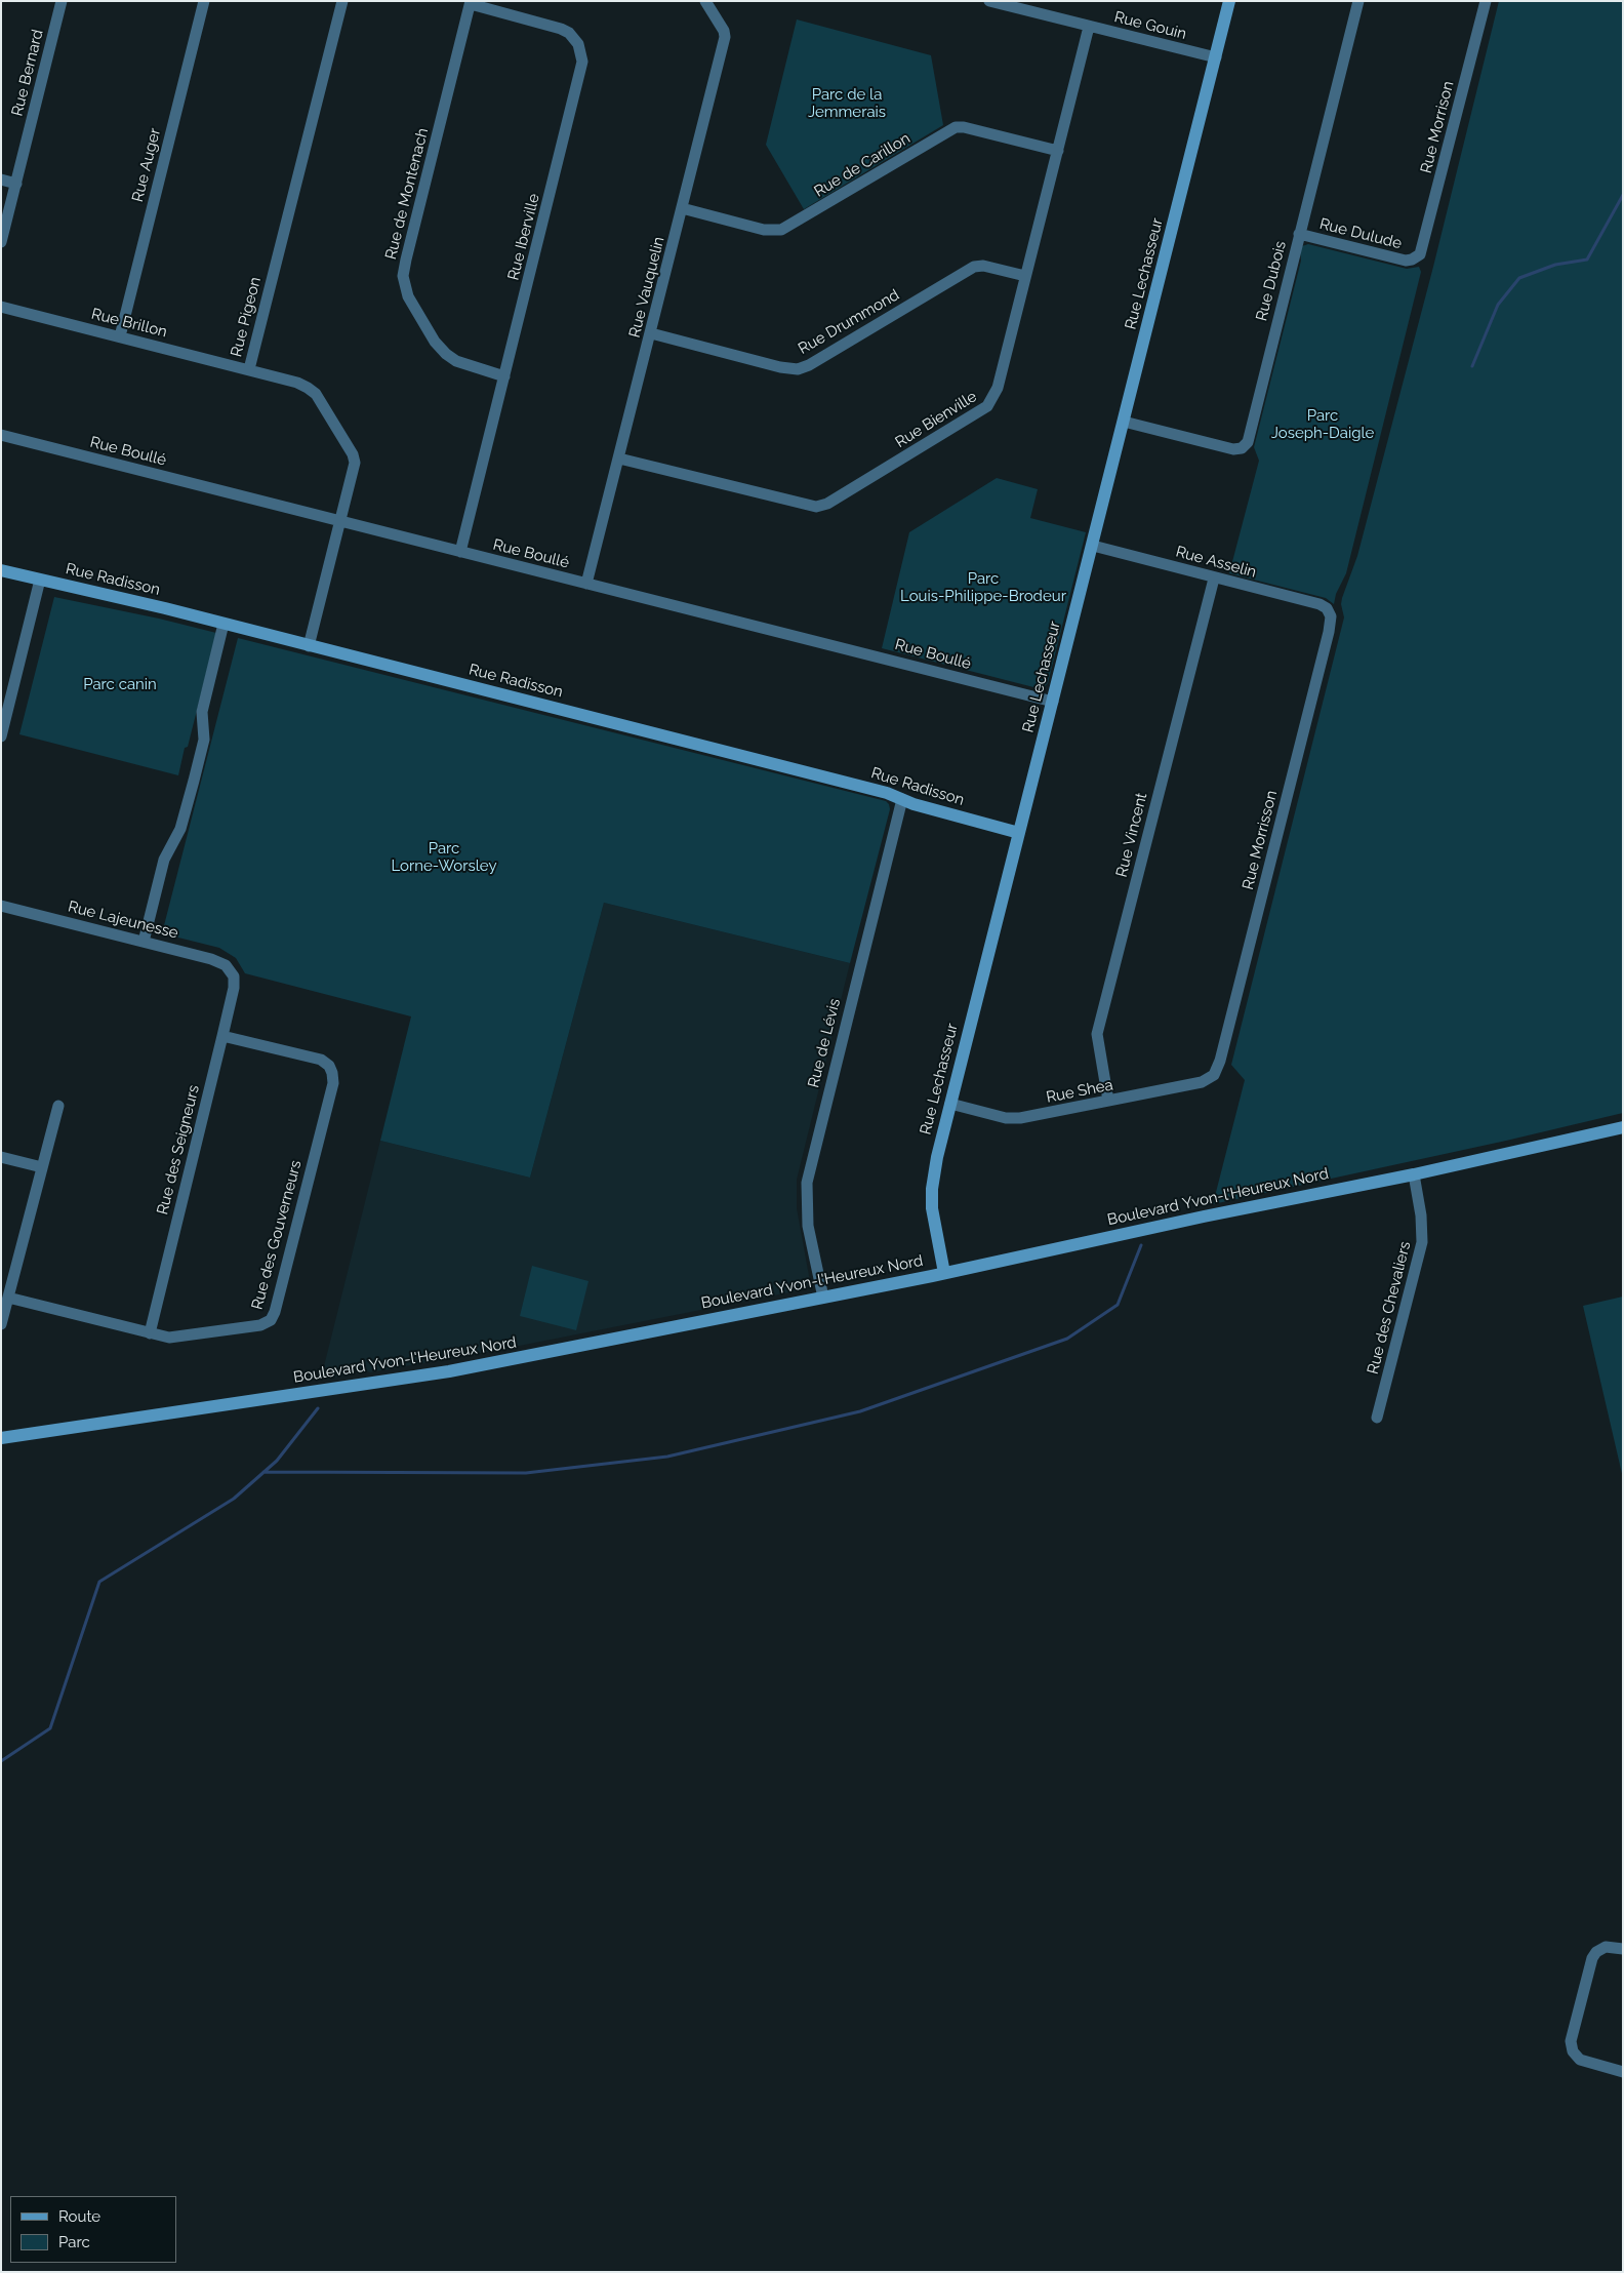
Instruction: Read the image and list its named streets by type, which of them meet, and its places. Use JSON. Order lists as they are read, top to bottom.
{
  "streets": {
    "street": [
      "Rue Gouin",
      "Rue Bernard",
      "Rue Morrison",
      "Rue Auger",
      "Rue de Carillon",
      "Rue de Montenach",
      "Rue Dulude",
      "Rue Iberville",
      "Rue Lechasseur",
      "Rue Dubois",
      "Rue Vauquelin",
      "Rue Pigeon",
      "Rue Drummond",
      "Rue Brillon",
      "Rue Bienville",
      "Rue Boullé",
      "Rue Asselin",
      "Rue Radisson",
      "Rue Vincent",
      "Rue Morrisson",
      "Rue Lajeunesse",
      "Rue de Lévis",
      "Rue Shea",
      "Rue des Seigneurs",
      "Boulevard Yvon-l'Heureux Nord",
      "Rue des Gouverneurs",
      "Rue des Chevaliers"
    ]
  },
  "crossings": [
    ["Rue Gouin", "Rue Lechasseur"],
    ["Rue Gouin", "Rue Bienville"],
    ["Rue Morrison", "Rue Dulude"],
    ["Rue Auger", "Rue Brillon"],
    ["Rue de Carillon", "Rue Vauquelin"],
    ["Rue de Carillon", "Rue Bienville"],
    ["Rue de Montenach", "Rue Iberville"],
    ["Rue Dulude", "Rue Dubois"],
    ["Rue Iberville", "Rue Boullé"],
    ["Rue Lechasseur", "Rue Dubois"],
    ["Rue Lechasseur", "Rue Boullé"],
    ["Rue Lechasseur", "Rue Asselin"],
    ["Rue Lechasseur", "Rue Radisson"],
    ["Rue Lechasseur", "Rue Shea"],
    ["Rue Lechasseur", "Boulevard Yvon-l'Heureux Nord"],
    ["Rue Vauquelin", "Rue Drummond"],
    ["Rue Vauquelin", "Rue Bienville"],
    ["Rue Vauquelin", "Rue Boullé"],
    ["Rue Pigeon", "Rue Brillon"],
    ["Rue Pigeon", "Rue Boullé"],
    ["Rue Pigeon", "Rue Radisson"],
    ["Rue Drummond", "Rue Bienville"],
    ["Rue Asselin", "Rue Vincent"],
    ["Rue Asselin", "Rue Morrisson"],
    ["Rue Radisson", "Rue de Lévis"],
    ["Rue Vincent", "Rue Shea"],
    ["Rue Morrisson", "Rue Shea"],
    ["Rue Lajeunesse", "Rue des Seigneurs"],
    ["Rue de Lévis", "Boulevard Yvon-l'Heureux Nord"],
    ["Rue des Seigneurs", "Rue des Gouverneurs"],
    ["Boulevard Yvon-l'Heureux Nord", "Rue des Chevaliers"]
  ],
  "parks": [
    "Parc de la Jemmerais",
    "Parc Joseph-Daigle",
    "Parc Louis-Philippe-Brodeur",
    "Parc canin",
    "Parc Lorne-Worsley"
  ],
  "legend": ["Route", "Parc"]
}
